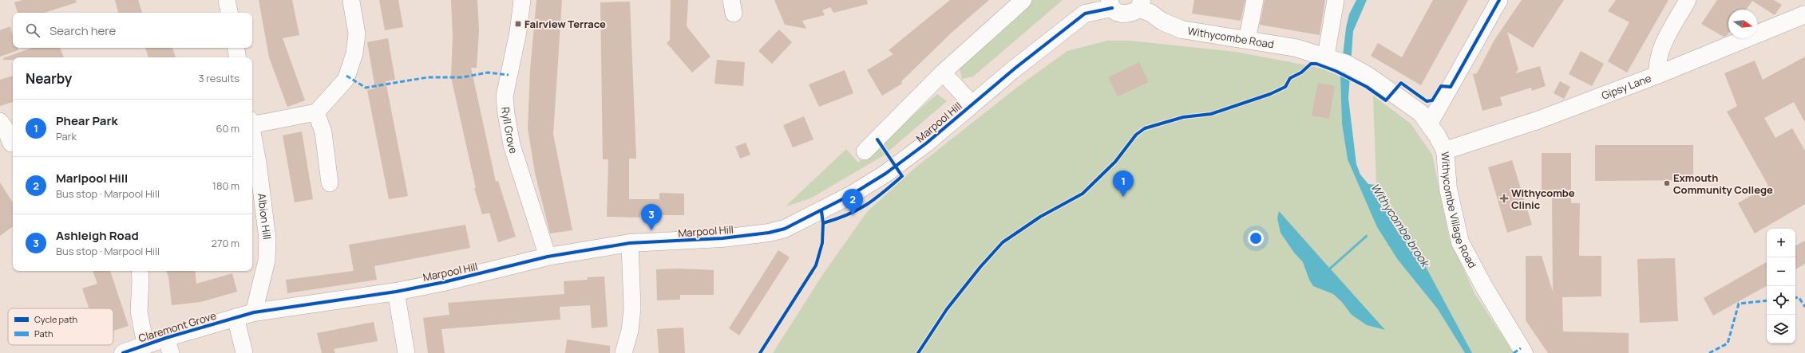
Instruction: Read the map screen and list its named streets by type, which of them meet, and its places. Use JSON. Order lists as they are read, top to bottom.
{
  "streets": {
    "street": [
      "Withycombe Road",
      "Gipsy Lane",
      "Marpool Hill",
      "Ryll Grove",
      "Withycombe Village Road",
      "Albion Hill",
      "Claremont Grove"
    ]
  },
  "crossings": [
    ["Withycombe Road", "Withycombe Village Road"],
    ["Gipsy Lane", "Withycombe Village Road"],
    ["Marpool Hill", "Ryll Grove"],
    ["Marpool Hill", "Albion Hill"],
    ["Marpool Hill", "Claremont Grove"]
  ],
  "water": ["Withycombe brook"],
  "places": {
    "transit": ["Fairview Terrace"],
    "other": ["Exmouth Community College"],
    "health": ["Withycombe Clinic"]
  },
  "legend": ["Cycle path", "Path"],
  "north": "right",
  "page": {
    "search": "Search here",
    "heading": ["Nearby", "3 results"],
    "list": [
      {
        "mark": "1",
        "name": "Phear Park",
        "note": "Park",
        "value": "60 m"
      },
      {
        "mark": "2",
        "name": "Marlpool Hill",
        "note": "Bus stop · Marpool Hill",
        "value": "180 m"
      },
      {
        "mark": "3",
        "name": "Ashleigh Road",
        "note": "Bus stop · Marpool Hill",
        "value": "270 m"
      }
    ],
    "pins": ["1", "2", "3"],
    "map_buttons": ["+", "−"]
  }
}
